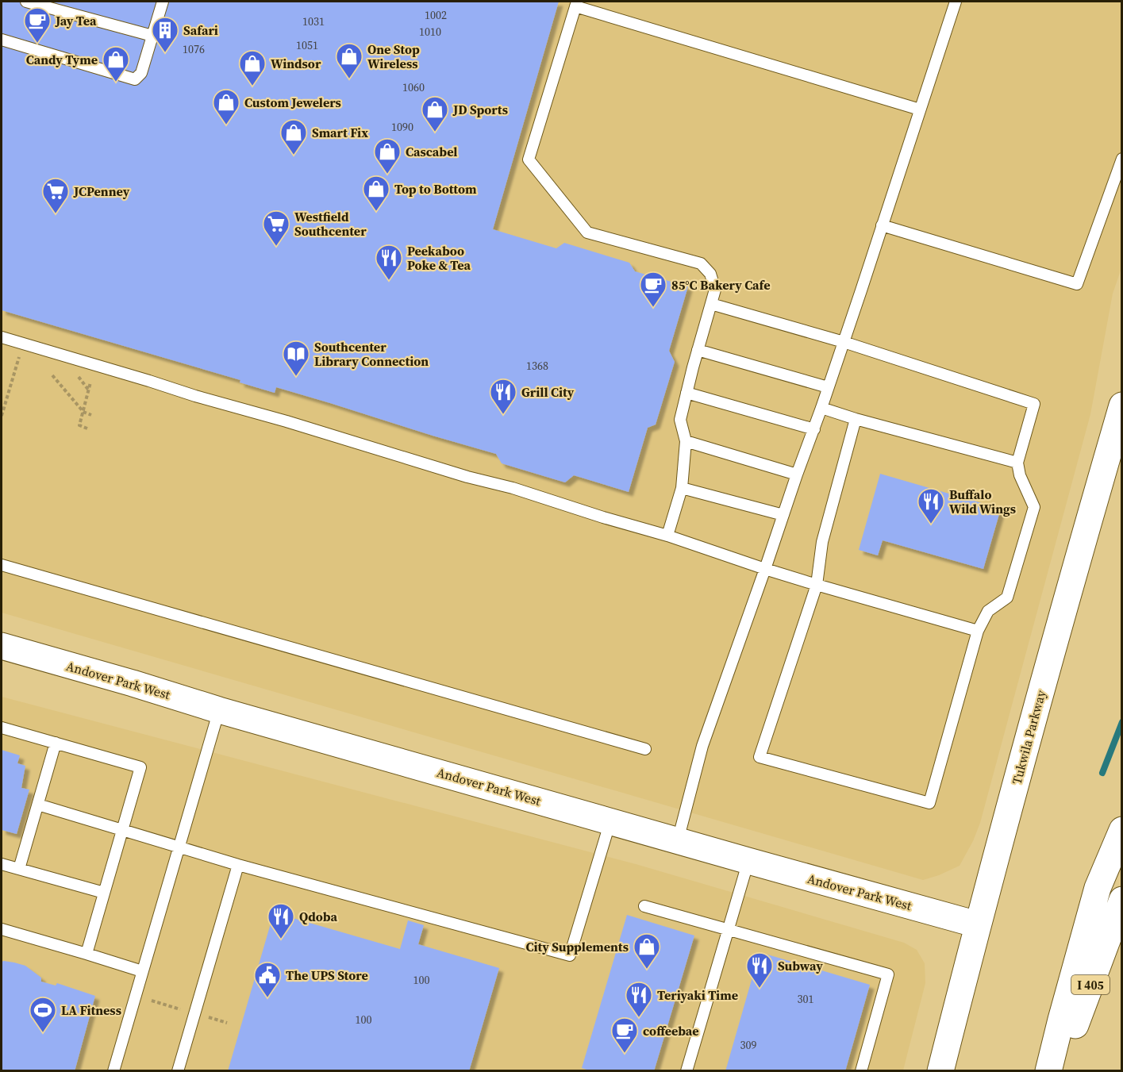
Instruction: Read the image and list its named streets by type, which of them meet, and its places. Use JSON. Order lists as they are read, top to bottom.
{
  "streets": {
    "main road": ["Andover Park West", "Tukwila Parkway", "I 405"]
  },
  "crossings": [
    ["Andover Park West", "Tukwila Parkway"]
  ],
  "places": {
    "cafe": ["Jay Tea", "85°C Bakery Cafe", "coffeebae"],
    "building": ["Safari"],
    "shop": [
      "One Stop Wireless",
      "Candy Tyme",
      "Windsor",
      "Custom Jewelers",
      "JD Sports",
      "Smart Fix",
      "Cascabel",
      "Top to Bottom",
      "City Supplements"
    ],
    "supermarket": ["JCPenney", "Westfield Southcenter"],
    "restaurant": [
      "Peekaboo Poke & Tea",
      "Grill City",
      "Buffalo Wild Wings",
      "Qdoba",
      "Subway",
      "Teriyaki Time"
    ],
    "library": ["Southcenter Library Connection"],
    "public building": ["The UPS Store"],
    "sports": ["LA Fitness"]
  },
  "house_numbers": [
    "1002",
    "1031",
    "1010",
    "1051",
    "1076",
    "1060",
    "1090",
    "1368",
    "100",
    "301",
    "100",
    "309"
  ]
}
